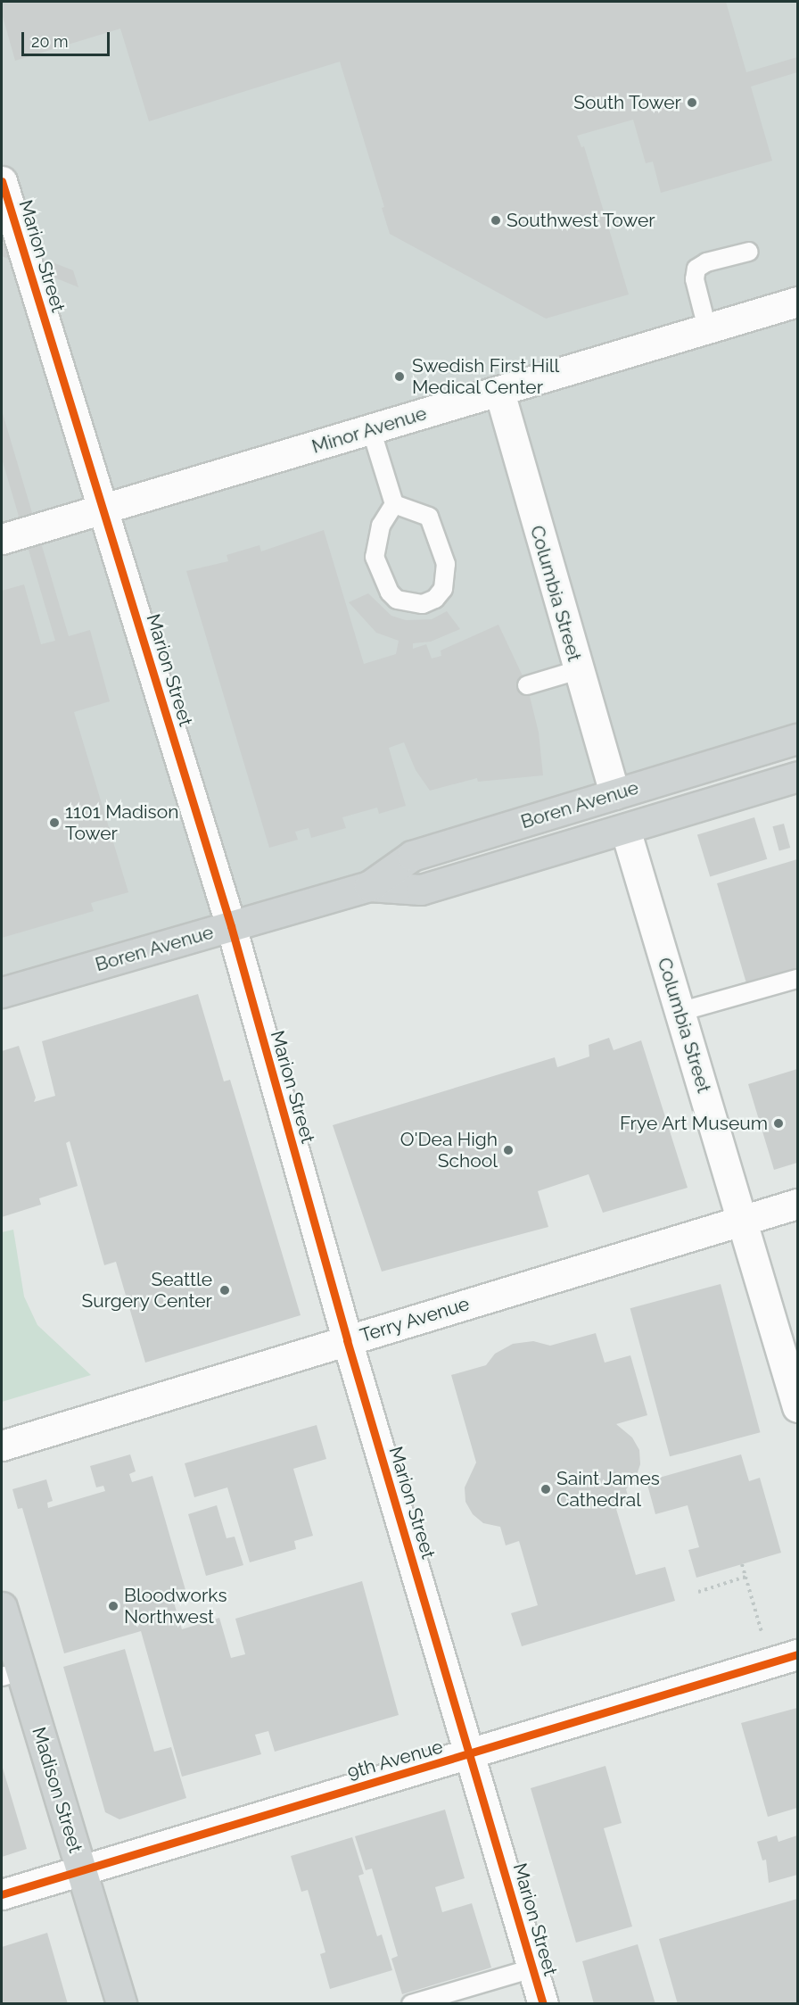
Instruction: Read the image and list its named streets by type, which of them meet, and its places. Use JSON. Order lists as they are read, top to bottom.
{
  "streets": {
    "main road": ["Boren Avenue", "Madison Street"],
    "street": [
      "Marion Street",
      "Minor Avenue",
      "Columbia Street",
      "Terry Avenue",
      "9th Avenue"
    ]
  },
  "crossings": [
    ["Marion Street", "Minor Avenue"],
    ["Marion Street", "Boren Avenue"],
    ["Marion Street", "Terry Avenue"],
    ["Marion Street", "9th Avenue"],
    ["Minor Avenue", "Columbia Street"],
    ["Columbia Street", "Boren Avenue"],
    ["Columbia Street", "Terry Avenue"],
    ["9th Avenue", "Madison Street"]
  ],
  "places": [
    "South Tower",
    "Southwest Tower",
    "Swedish First Hill Medical Center",
    "1101 Madison Tower",
    "Frye Art Museum",
    "O'Dea High School",
    "Seattle Surgery Center",
    "Saint James Cathedral",
    "Bloodworks Northwest"
  ],
  "scale_bar": "20 m"
}
